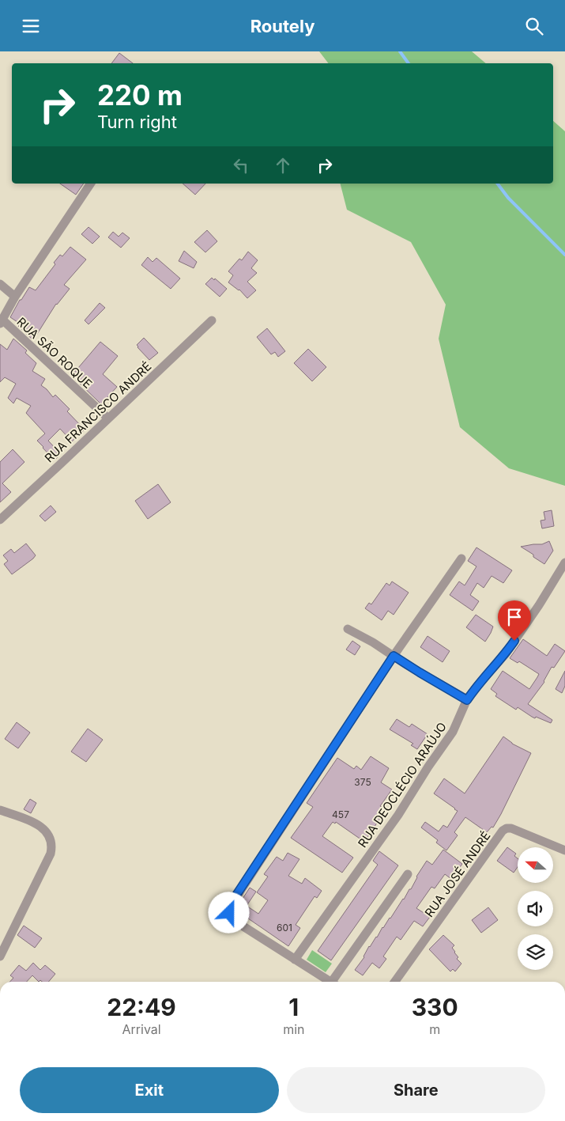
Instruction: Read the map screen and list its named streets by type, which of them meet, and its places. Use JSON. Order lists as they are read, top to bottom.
{
  "streets": {
    "street": [
      "RUA SÃO ROQUE",
      "RUA FRANCISCO ANDRÉ",
      "RUA DEOCLÉCIO ARAÚJO",
      "RUA JOSÉ ANDRÉ"
    ]
  },
  "crossings": [
    ["RUA SÃO ROQUE", "RUA FRANCISCO ANDRÉ"]
  ],
  "house_numbers": ["375", "457", "601"],
  "north": "left",
  "page": {
    "header": "Routely",
    "turn": ["220 m", "Turn right"],
    "eta": [
      "22:49",
      "Arrival",
      "1",
      "min",
      "330",
      "m"
    ],
    "buttons": ["Exit", "Share"]
  }
}
